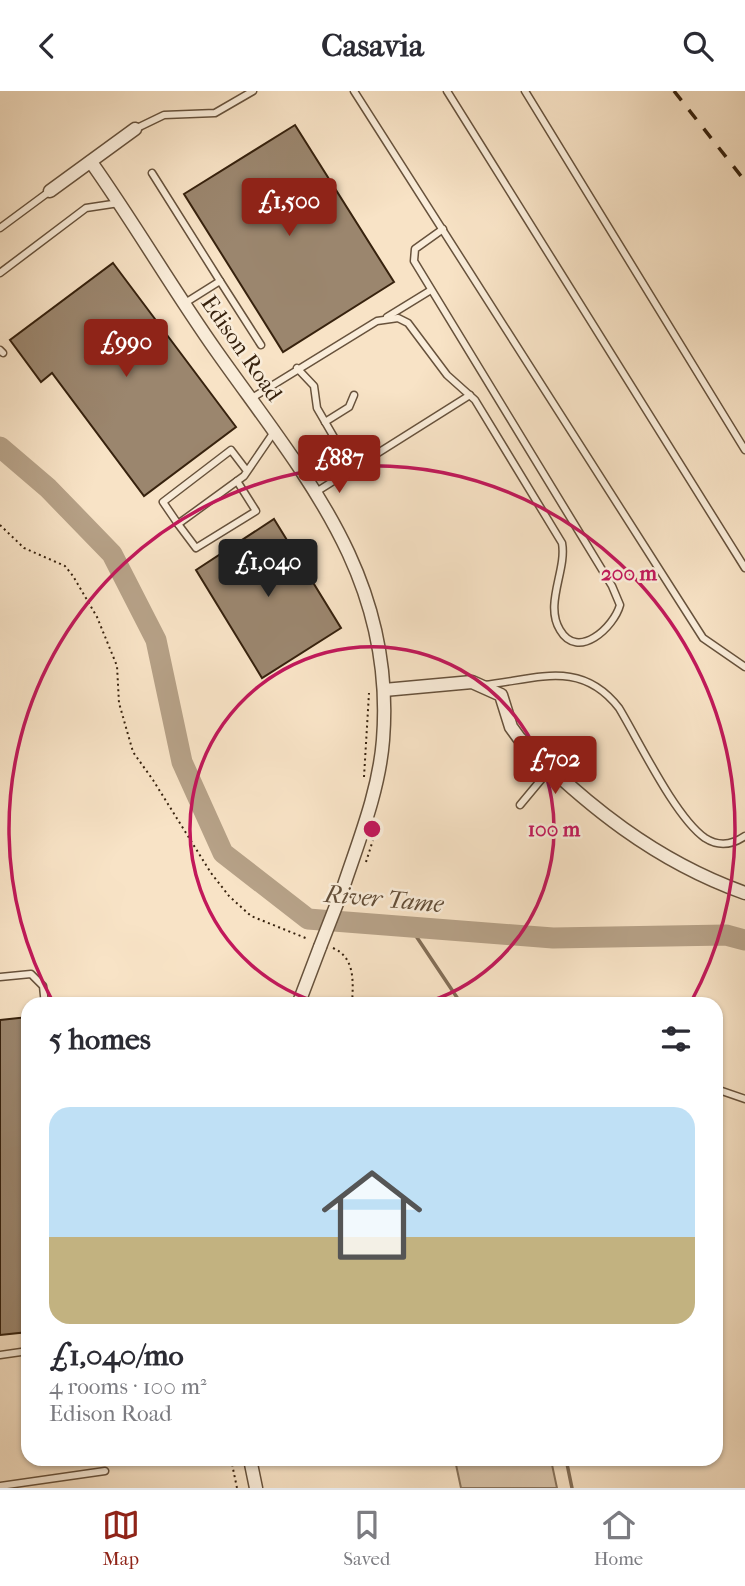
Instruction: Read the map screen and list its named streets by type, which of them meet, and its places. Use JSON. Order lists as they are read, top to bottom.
{
  "streets": {
    "street": ["Edison Road"]
  },
  "water": ["River Tame"],
  "page": {
    "header": "Casavia",
    "price": [
      "£1,500",
      "£990",
      "£887",
      "£1,040",
      "£702"
    ],
    "heading": "5 homes",
    "list": [
      {
        "name": "£1,040/mo",
        "note": "4 rooms · 100 m² · Edison Road"
      }
    ],
    "tabs": ["Map", "Saved", "Home"]
  },
  "rings": ["200 m", "100 m"]
}
